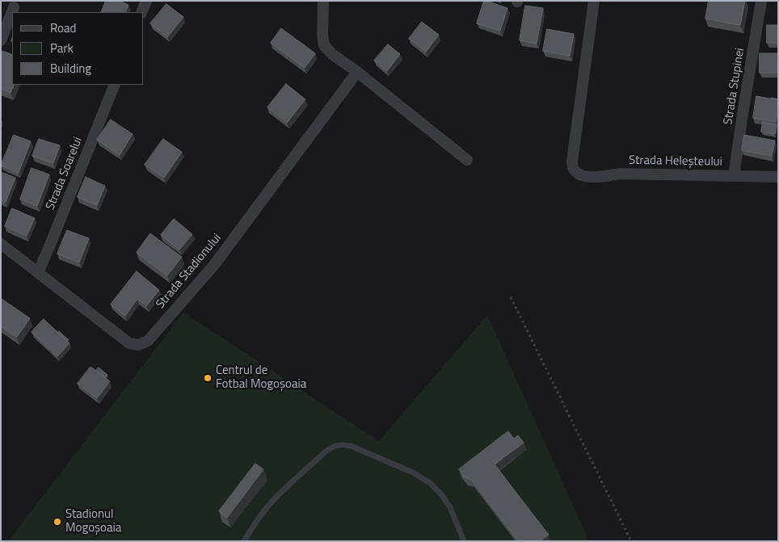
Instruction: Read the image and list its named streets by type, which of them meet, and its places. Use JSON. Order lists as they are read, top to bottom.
{
  "streets": {
    "street": [
      "Strada Stupinei",
      "Strada Heleșteului",
      "Strada Soarelui",
      "Strada Stadionului"
    ]
  },
  "crossings": [
    ["Strada Stupinei", "Strada Heleșteului"],
    ["Strada Soarelui", "Strada Stadionului"]
  ],
  "places": ["Centrul de Fotbal Mogoșoaia", "Stadionul Mogoșoaia"],
  "legend": ["Road", "Park", "Building"]
}
